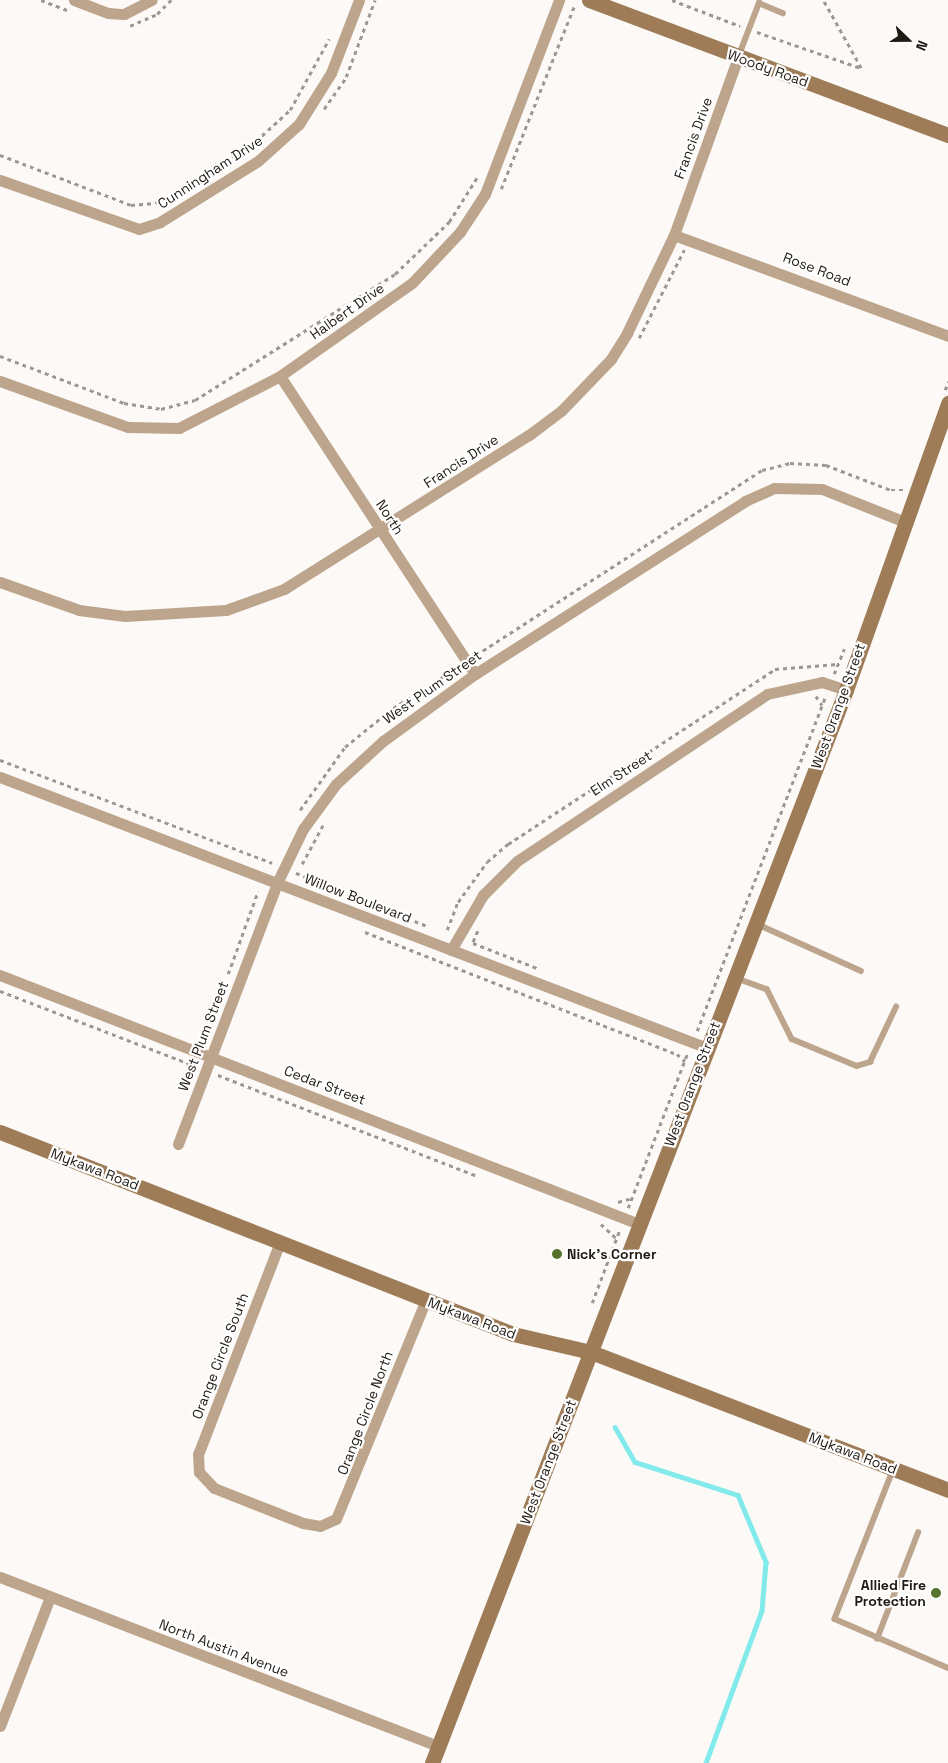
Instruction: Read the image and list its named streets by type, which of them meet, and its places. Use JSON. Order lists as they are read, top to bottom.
{
  "streets": {
    "street": [
      "Woody Road",
      "Francis Drive",
      "Cunningham Drive",
      "Rose Road",
      "Halbert Drive",
      "North",
      "West Plum Street",
      "West Orange Street",
      "Elm Street",
      "Willow Boulevard",
      "Cedar Street",
      "Mykawa Road",
      "Orange Circle South",
      "Orange Circle North",
      "North Austin Avenue"
    ]
  },
  "crossings": [
    ["Woody Road", "Francis Drive"],
    ["Francis Drive", "Rose Road"],
    ["Francis Drive", "North"],
    ["Halbert Drive", "North"],
    ["North", "West Plum Street"],
    ["West Plum Street", "West Orange Street"],
    ["West Plum Street", "Willow Boulevard"],
    ["West Plum Street", "Cedar Street"],
    ["West Orange Street", "Elm Street"],
    ["West Orange Street", "Willow Boulevard"],
    ["West Orange Street", "Cedar Street"],
    ["West Orange Street", "Mykawa Road"],
    ["West Orange Street", "North Austin Avenue"],
    ["Elm Street", "Willow Boulevard"],
    ["Mykawa Road", "Orange Circle South"],
    ["Mykawa Road", "Orange Circle North"],
    ["Orange Circle South", "Orange Circle North"]
  ],
  "places": ["Nick's Corner", "Allied Fire Protection"],
  "north": "right"
}
